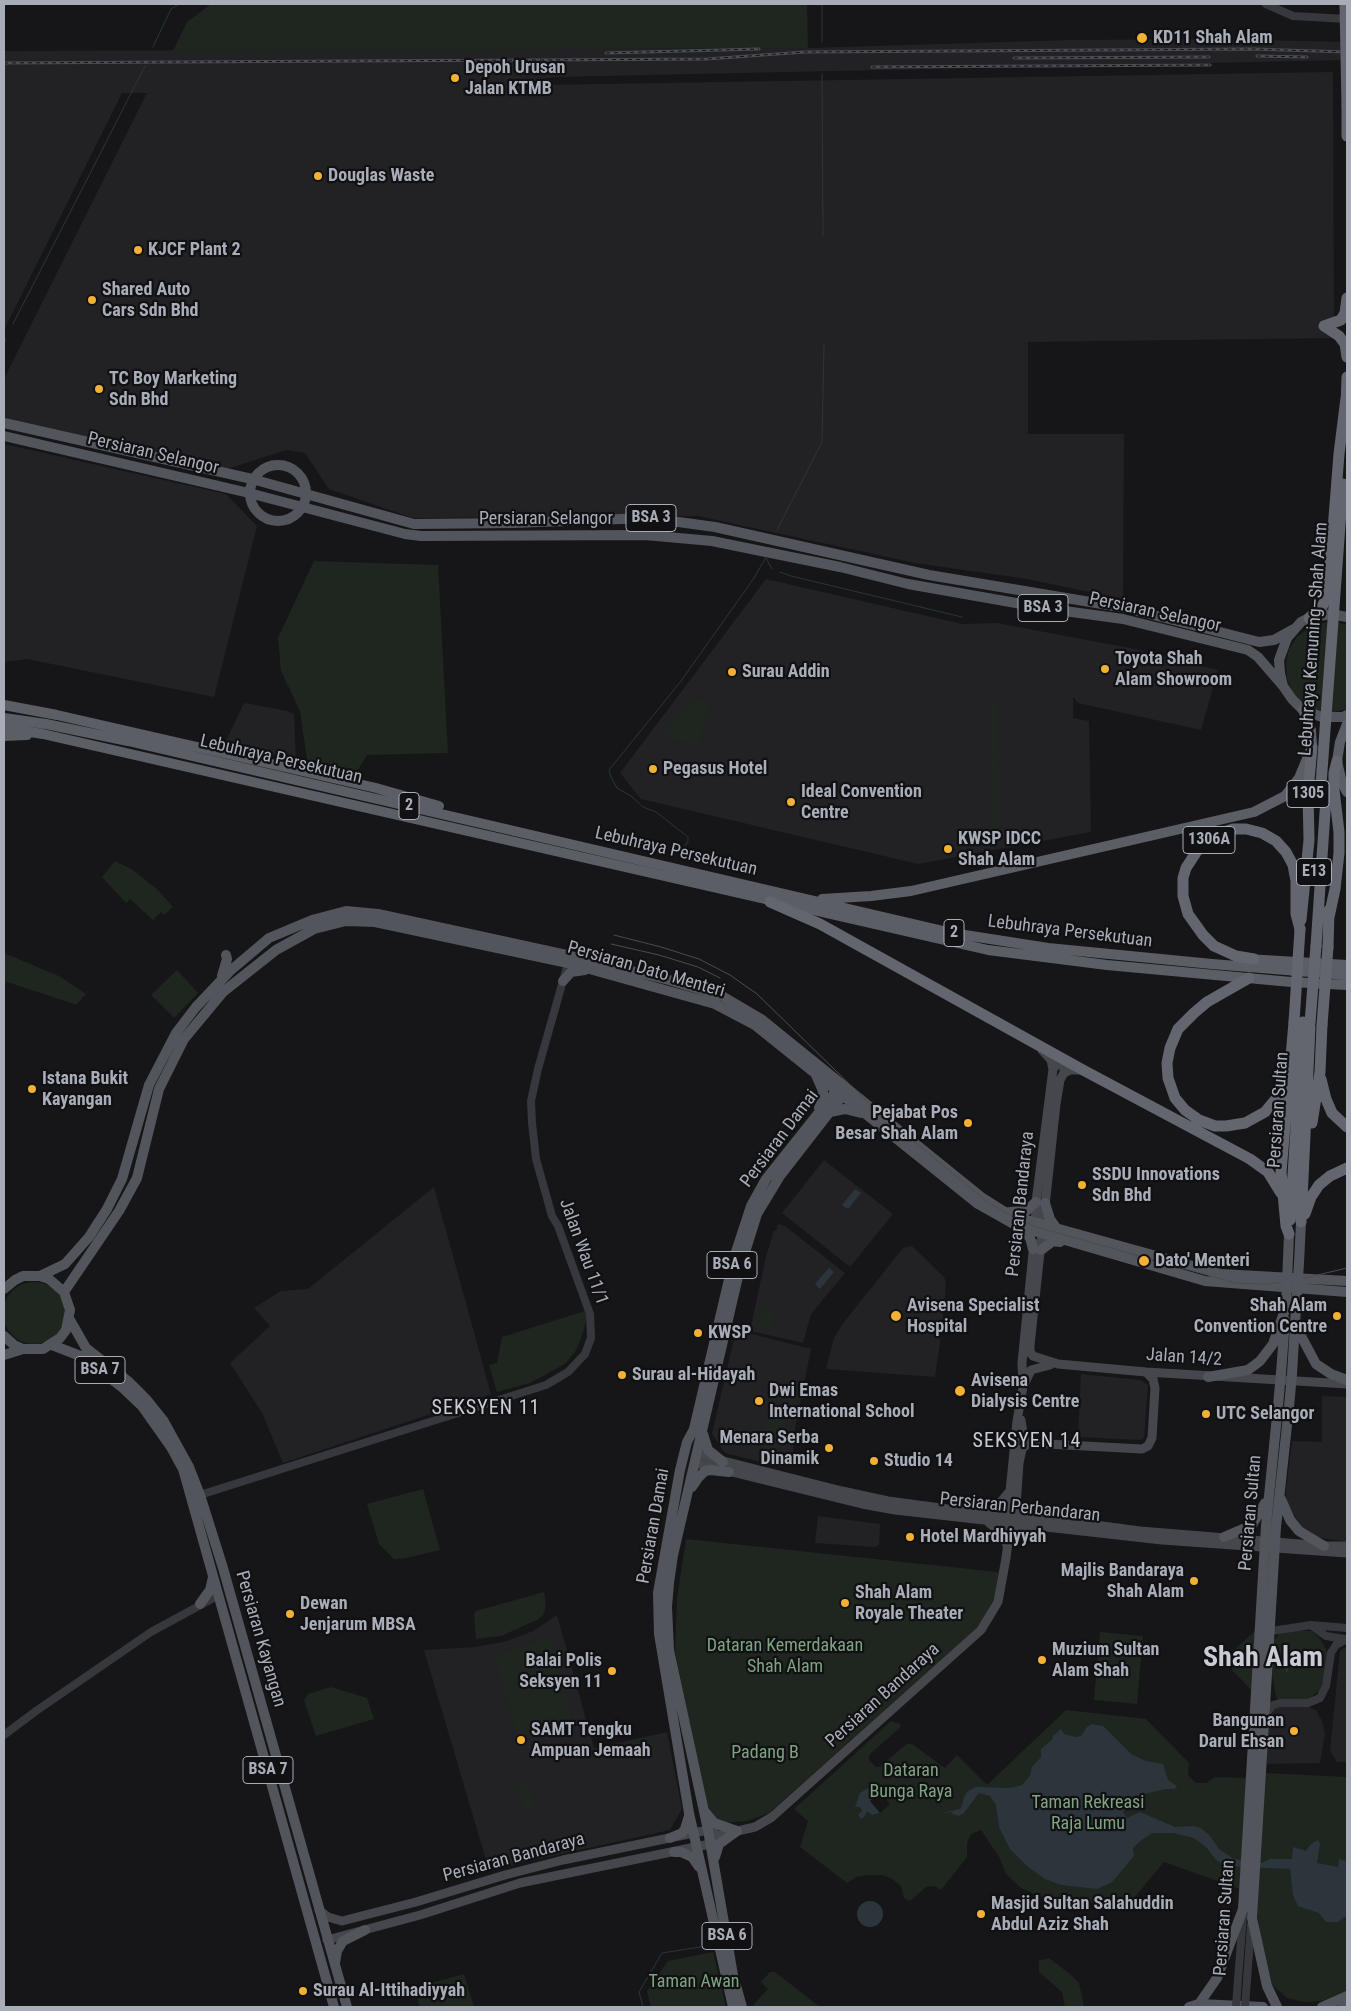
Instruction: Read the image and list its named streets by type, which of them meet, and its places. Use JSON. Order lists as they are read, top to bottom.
{
  "streets": {
    "highway": [
      "Lebuhraya Kemuning–Shah Alam",
      "Lebuhraya Persekutuan",
      "1305",
      "2",
      "1306A",
      "E13",
      "Persiaran Sultan"
    ],
    "main road": [
      "Persiaran Selangor",
      "BSA 3",
      "Persiaran Dato Menteri",
      "Persiaran Damai",
      "Persiaran Bandaraya",
      "BSA 6",
      "Jalan 14/2",
      "BSA 7",
      "Persiaran Perbandaran",
      "Persiaran Kayangan"
    ],
    "street": ["Jalan Wau 11/1"]
  },
  "crossings": [
    ["Lebuhraya Kemuning–Shah Alam", "Persiaran Sultan"],
    ["Persiaran Dato Menteri", "Persiaran Damai"],
    ["Persiaran Dato Menteri", "Persiaran Bandaraya"],
    ["Persiaran Dato Menteri", "Jalan Wau 11/1"],
    ["Persiaran Dato Menteri", "Persiaran Kayangan"],
    ["Persiaran Damai", "Persiaran Bandaraya"],
    ["Persiaran Damai", "Persiaran Perbandaran"],
    ["Persiaran Bandaraya", "Jalan 14/2"],
    ["Persiaran Bandaraya", "Persiaran Perbandaran"],
    ["Persiaran Bandaraya", "Persiaran Kayangan"],
    ["Jalan Wau 11/1", "Persiaran Kayangan"]
  ],
  "districts": ["SEKSYEN 11", "SEKSYEN 14", "Shah Alam"],
  "parks": [
    "Dataran Kemerdakaan Shah Alam",
    "Padang B",
    "Dataran Bunga Raya",
    "Taman Rekreasi Raja Lumu",
    "Taman Awan"
  ],
  "places": [
    "KD11 Shah Alam",
    "Depoh Urusan Jalan KTMB",
    "Douglas Waste",
    "KJCF Plant 2",
    "Shared Auto Cars Sdn Bhd",
    "TC Boy Marketing Sdn Bhd",
    "Toyota Shah Alam Showroom",
    "Surau Addin",
    "Pegasus Hotel",
    "Ideal Convention Centre",
    "KWSP IDCC Shah Alam",
    "Istana Bukit Kayangan",
    "Pejabat Pos Besar Shah Alam",
    "SSDU Innovations Sdn Bhd",
    "Dato' Menteri",
    "Avisena Specialist Hospital",
    "Shah Alam Convention Centre",
    "KWSP",
    "Surau al-Hidayah",
    "Avisena Dialysis Centre",
    "Dwi Emas International School",
    "UTC Selangor",
    "Menara Serba Dinamik",
    "Studio 14",
    "Hotel Mardhiyyah",
    "Majlis Bandaraya Shah Alam",
    "Shah Alam Royale Theater",
    "Dewan Jenjarum MBSA",
    "Muzium Sultan Alam Shah",
    "Balai Polis Seksyen 11",
    "Bangunan Darul Ehsan",
    "SAMT Tengku Ampuan Jemaah",
    "Masjid Sultan Salahuddin Abdul Aziz Shah",
    "Surau Al-Ittihadiyyah"
  ]
}
